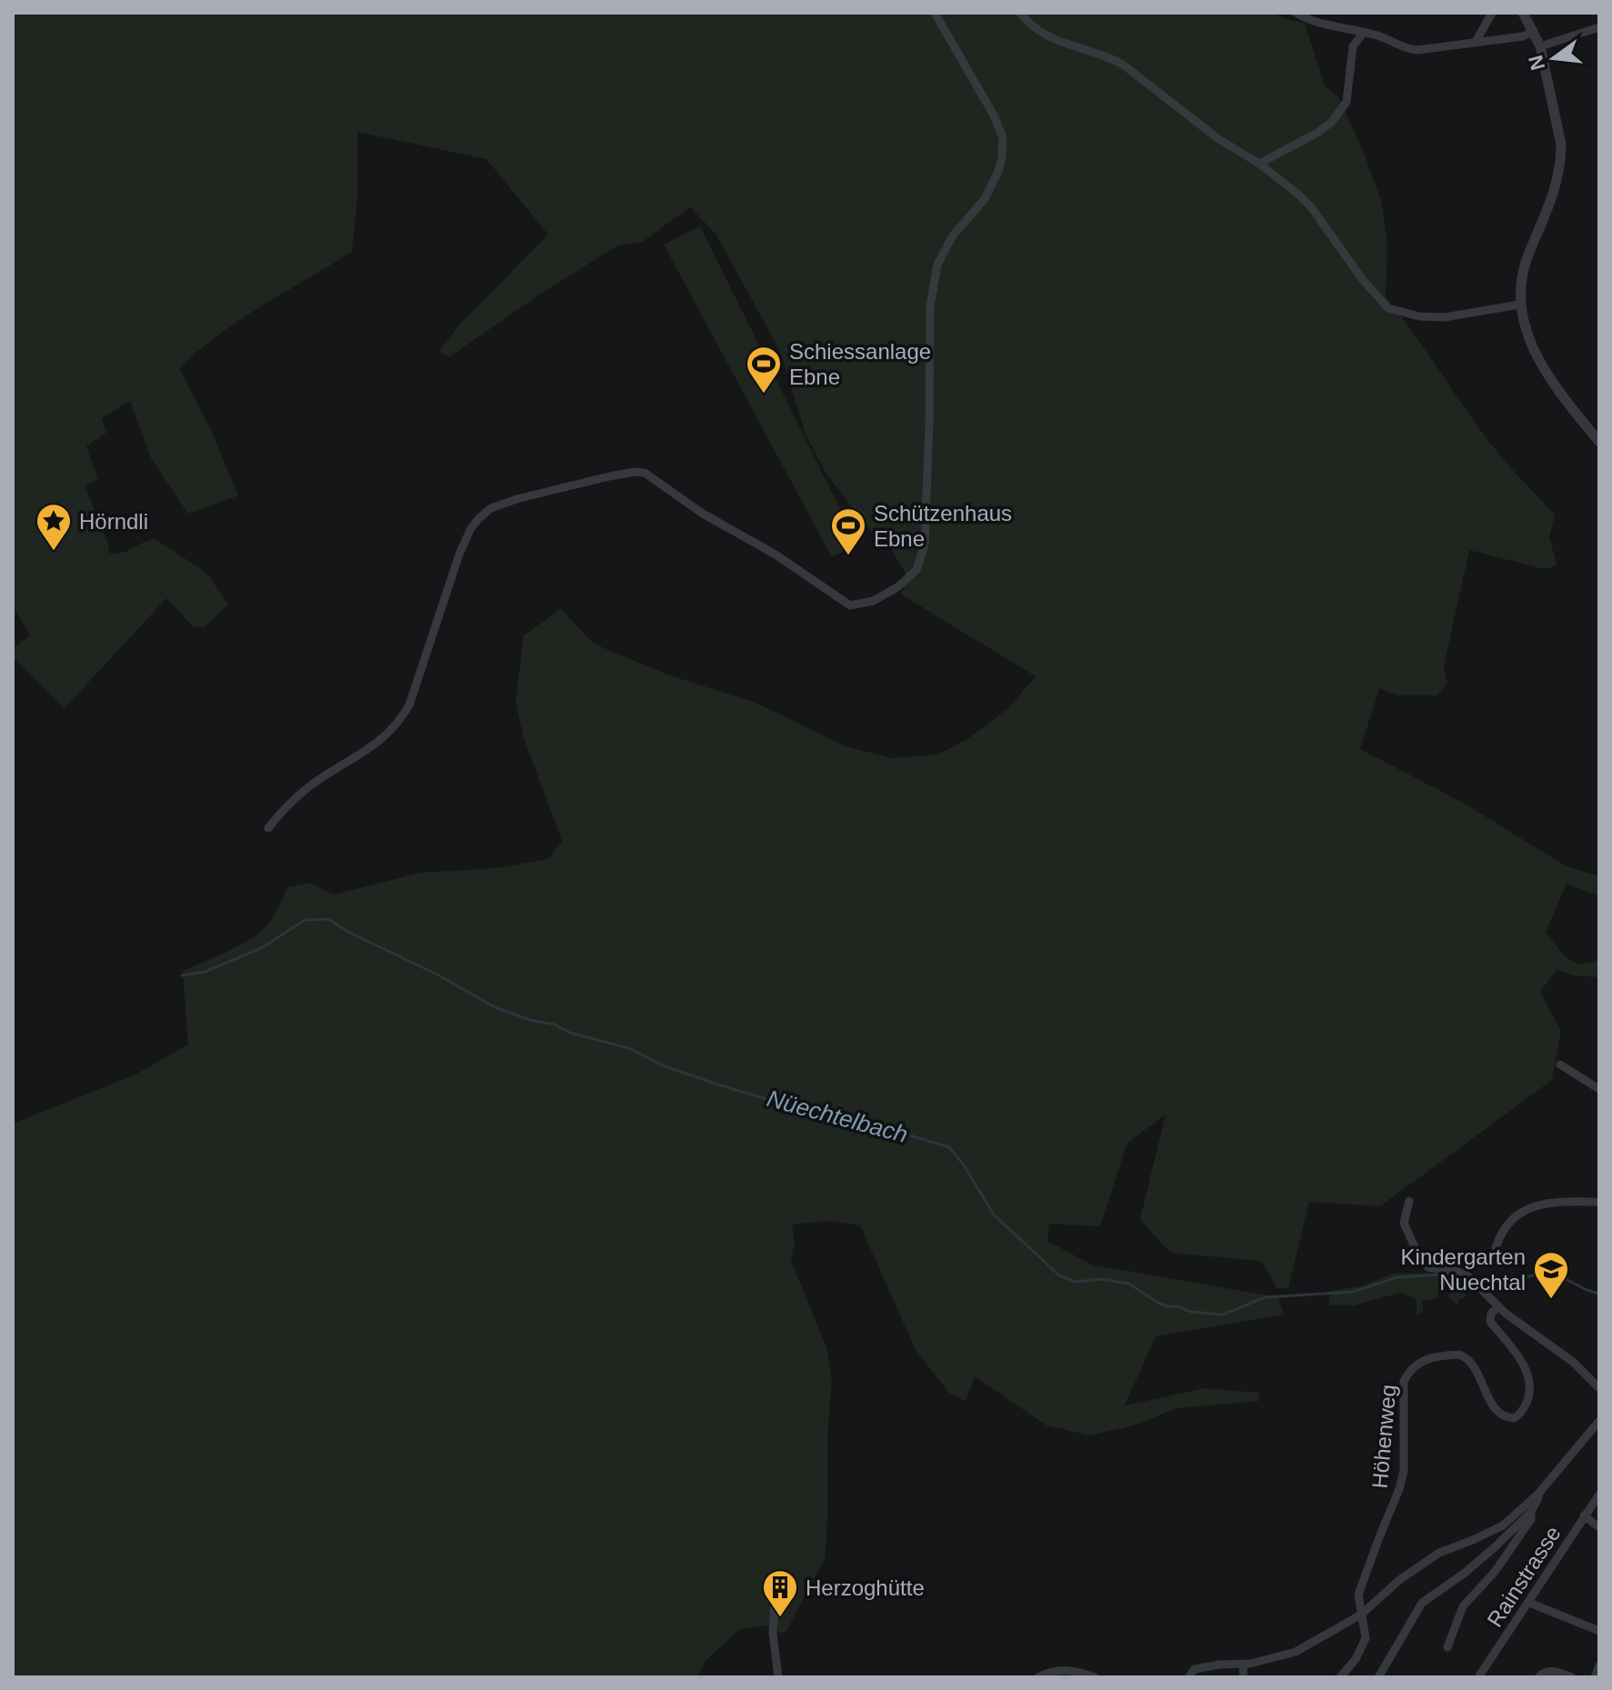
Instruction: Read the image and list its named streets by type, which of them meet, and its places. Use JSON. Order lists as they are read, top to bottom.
{
  "streets": {
    "street": ["Höhenweg", "Rainstrasse"]
  },
  "water": ["Nüechtelbach"],
  "places": {
    "sports": ["Schiessanlage Ebne", "Schützenhaus Ebne"],
    "place": ["Hörndli"],
    "school or university": ["Kindergarten Nuechtal"],
    "building": ["Herzoghütte"]
  },
  "north": "left"
}
